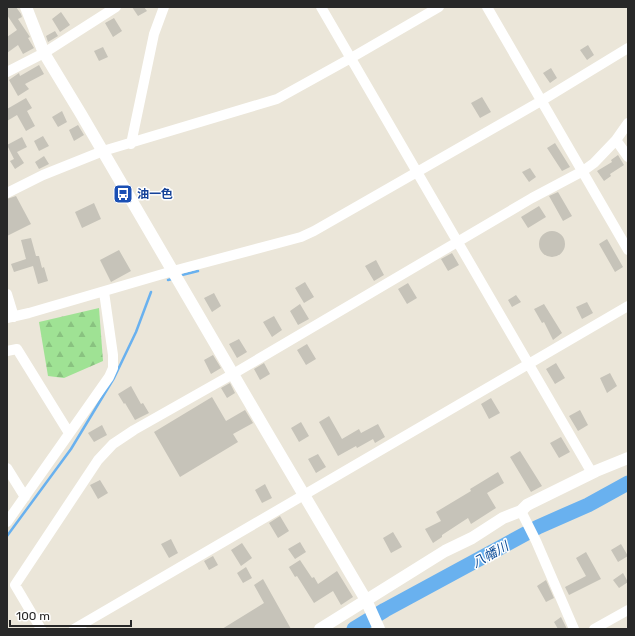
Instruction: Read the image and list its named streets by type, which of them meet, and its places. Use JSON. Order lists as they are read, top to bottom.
{
  "water": ["八幡川"],
  "places": {
    "bus stop": ["油一色"]
  },
  "scale_bar": "100 m"
}
